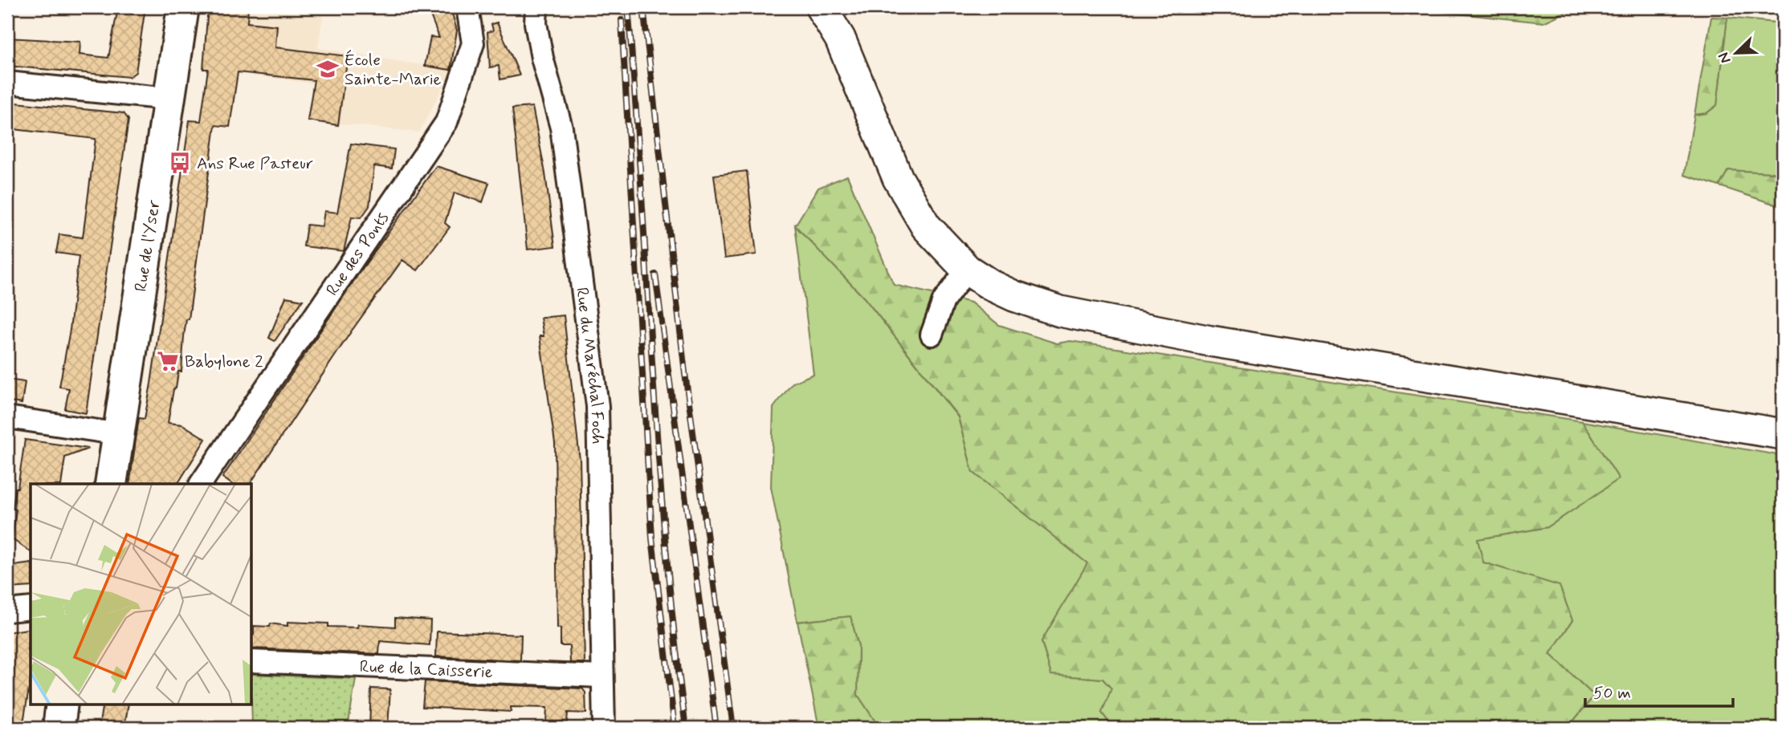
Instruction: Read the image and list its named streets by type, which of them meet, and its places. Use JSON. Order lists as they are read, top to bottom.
{
  "streets": {
    "main road": ["Rue de l'Yser"],
    "street": ["Rue des Ponts", "Rue du Maréchal Foch", "Rue de la Caisserie"]
  },
  "crossings": [
    ["Rue du Maréchal Foch", "Rue de la Caisserie"]
  ],
  "places": {
    "school or university": ["École Sainte-Marie"],
    "bus stop": ["Ans Rue Pasteur"],
    "supermarket": ["Babylone 2"]
  },
  "scale_bar": "50 m",
  "north": "bottom left"
}
